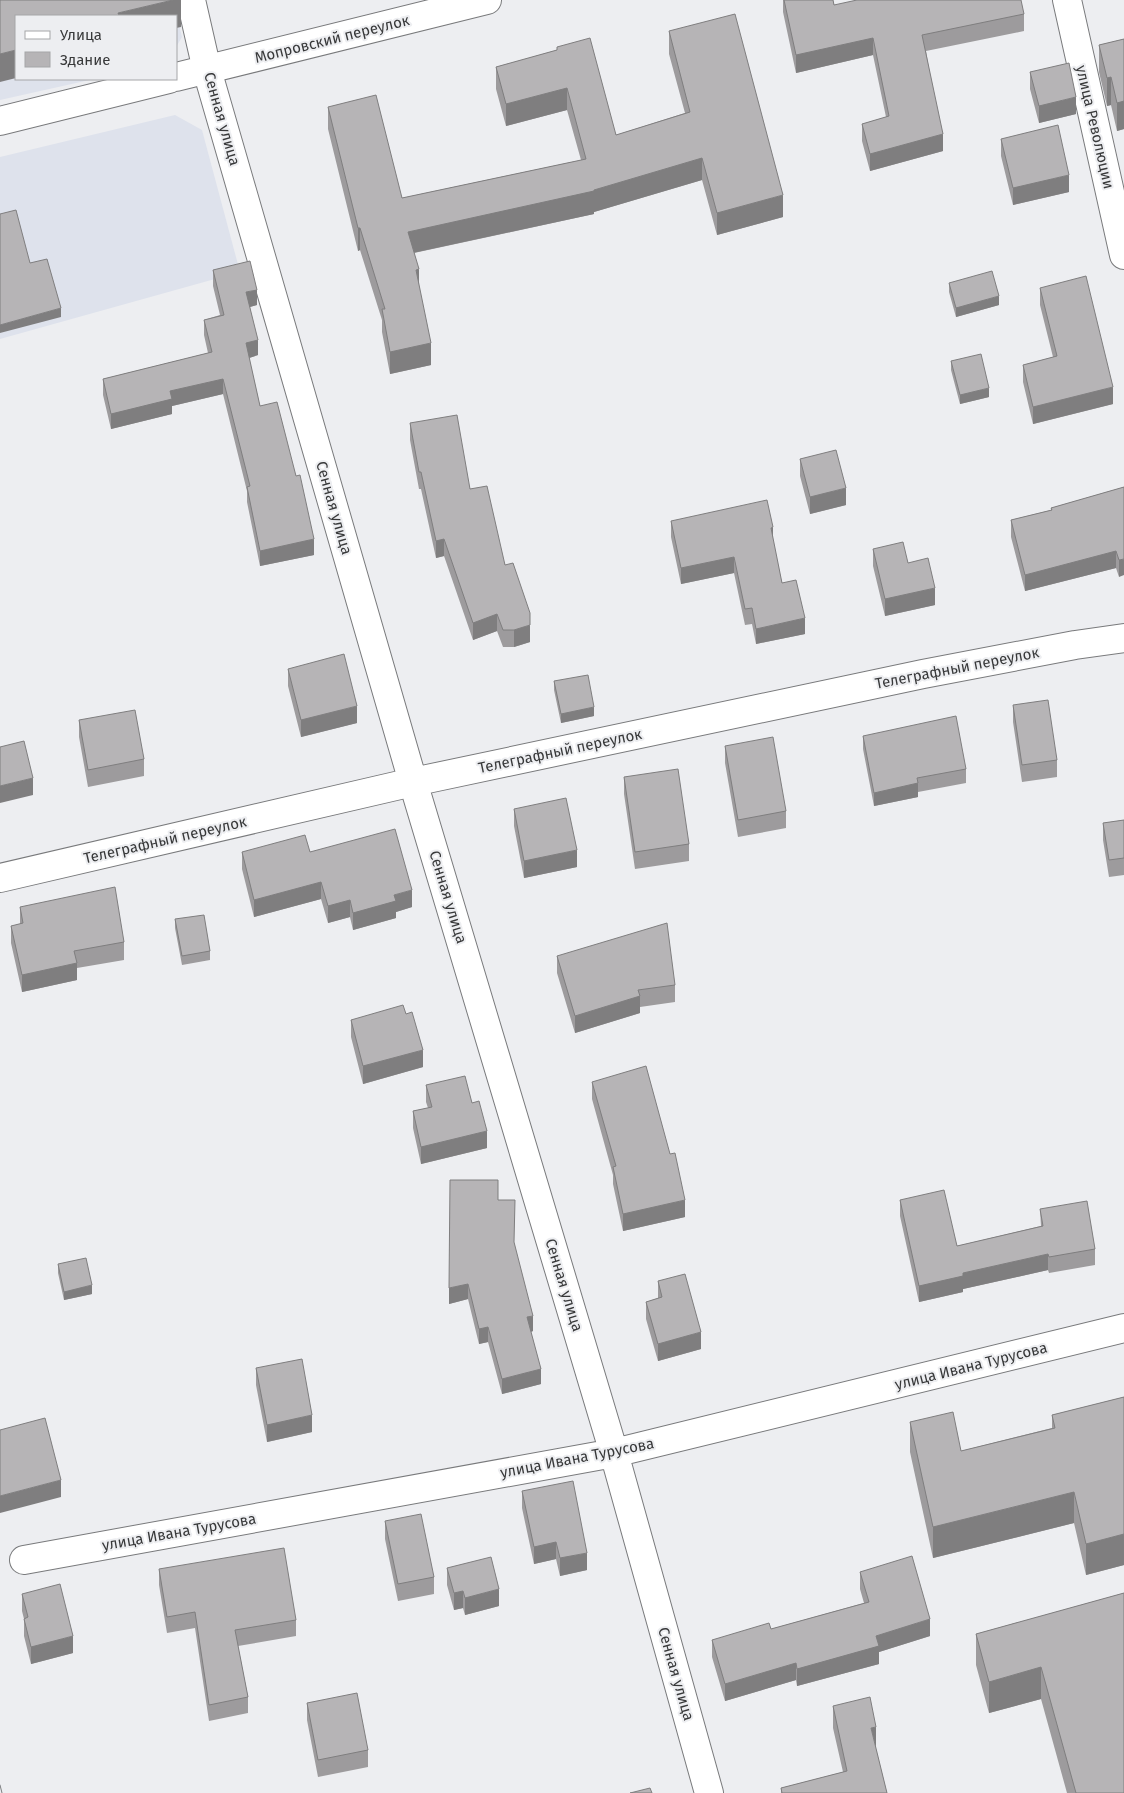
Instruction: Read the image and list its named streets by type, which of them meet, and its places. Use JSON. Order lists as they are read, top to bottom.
{
  "streets": {
    "street": [
      "Мопровский переулок",
      "Сенная улица",
      "улица Революции",
      "Телеграфный переулок",
      "улица Ивана Турусова"
    ]
  },
  "crossings": [
    ["Мопровский переулок", "Сенная улица"],
    ["Сенная улица", "Телеграфный переулок"],
    ["Сенная улица", "улица Ивана Турусова"]
  ],
  "legend": ["Улица", "Здание"]
}
